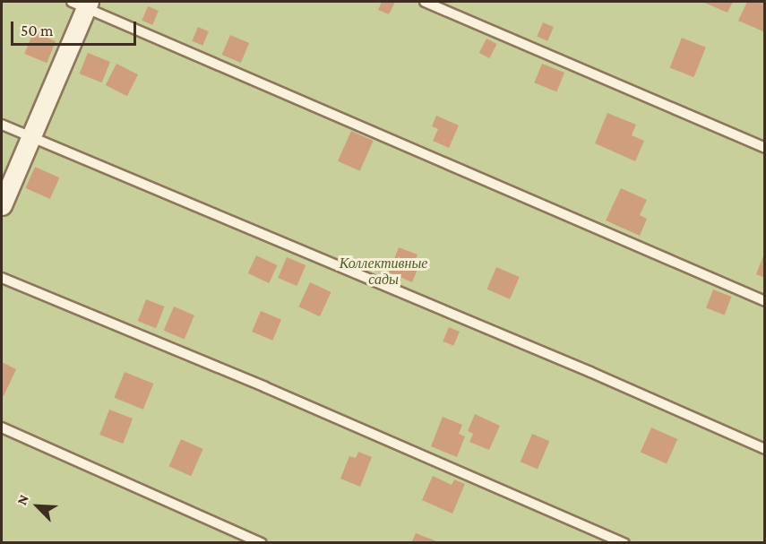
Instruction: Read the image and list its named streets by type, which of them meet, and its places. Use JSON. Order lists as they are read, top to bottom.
{
  "parks": ["Коллективные сады"],
  "scale_bar": "50 m",
  "north": "top left"
}
